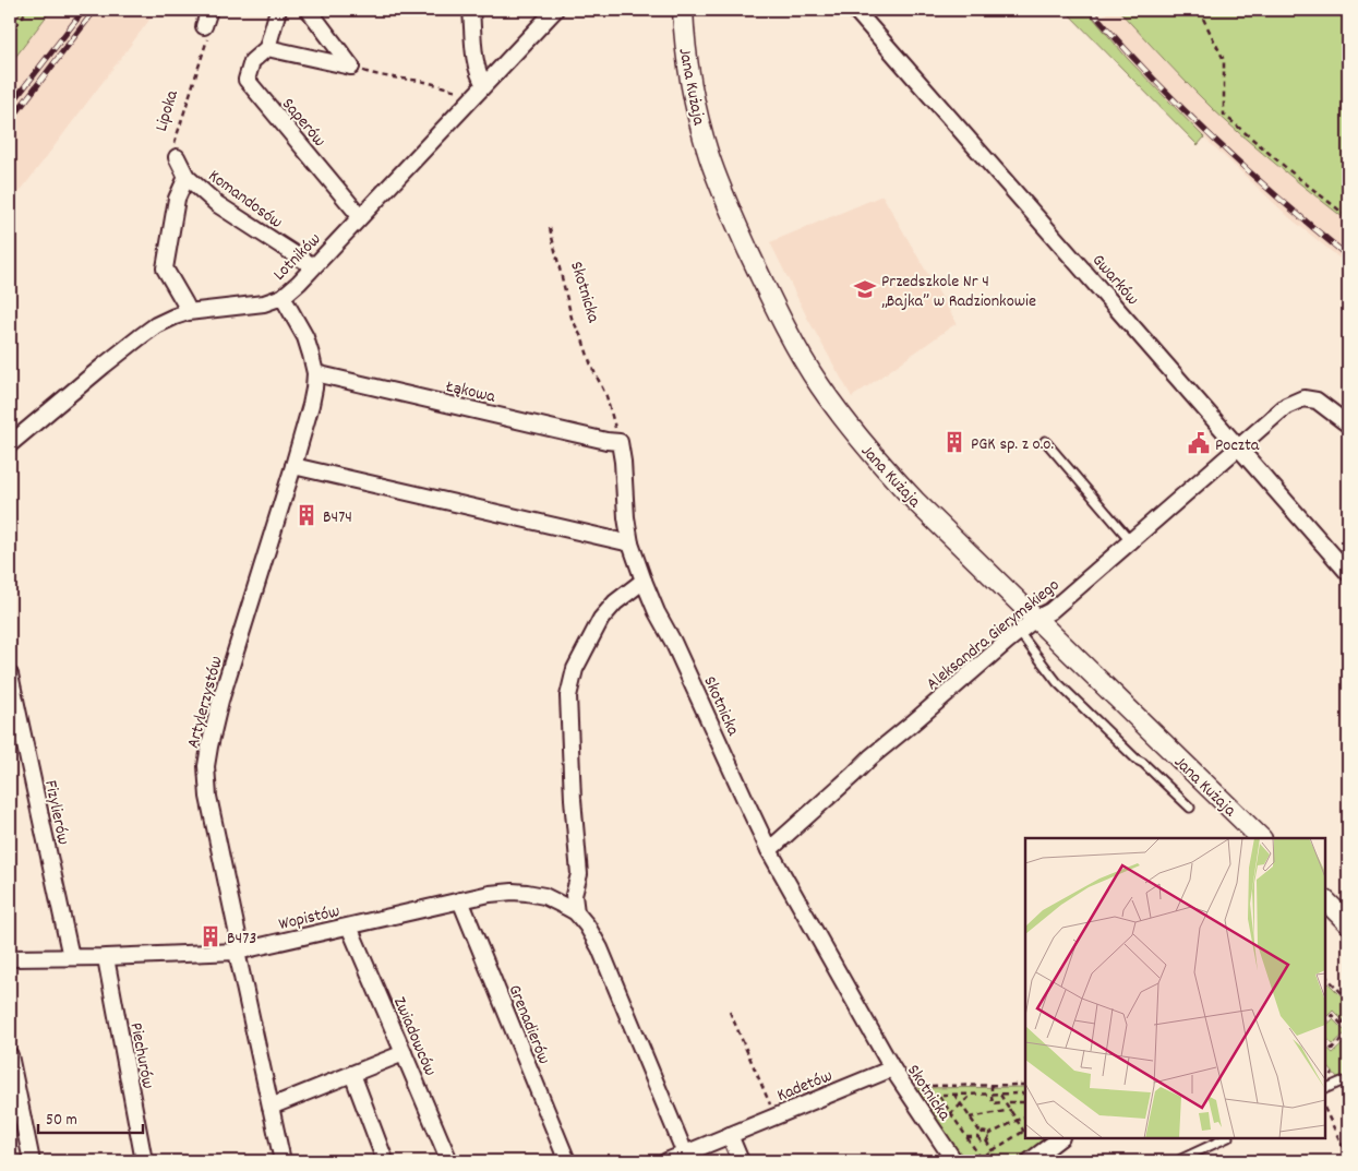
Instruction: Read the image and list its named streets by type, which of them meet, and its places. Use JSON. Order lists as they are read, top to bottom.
{
  "streets": {
    "street": [
      "Jana Kużaja",
      "Lipoka",
      "Saperów",
      "Komandosów",
      "Lotników",
      "Gwarków",
      "Skotnicka",
      "Łąkowa",
      "Aleksandra Gierymskiego",
      "Artylerzystów",
      "Fizylierów",
      "Wopistów",
      "Grenadierów",
      "Zwiadowców",
      "Piechurów",
      "Kadetów"
    ]
  },
  "crossings": [
    ["Jana Kużaja", "Aleksandra Gierymskiego"],
    ["Lipoka", "Komandosów"],
    ["Saperów", "Lotników"],
    ["Komandosów", "Lotników"],
    ["Lotników", "Artylerzystów"],
    ["Gwarków", "Aleksandra Gierymskiego"],
    ["Skotnicka", "Łąkowa"],
    ["Skotnicka", "Aleksandra Gierymskiego"],
    ["Skotnicka", "Kadetów"],
    ["Łąkowa", "Artylerzystów"],
    ["Artylerzystów", "Wopistów"],
    ["Fizylierów", "Wopistów"],
    ["Wopistów", "Grenadierów"],
    ["Wopistów", "Zwiadowców"],
    ["Wopistów", "Piechurów"],
    ["Wopistów", "Kadetów"]
  ],
  "places": {
    "school or university": ["Przedszkole Nr 4 „Bajka” w Radzionkowie"],
    "building": ["PGK sp. z o.o.", "B474", "B473"],
    "public building": ["Poczta"]
  },
  "scale_bar": "50 m"
}
